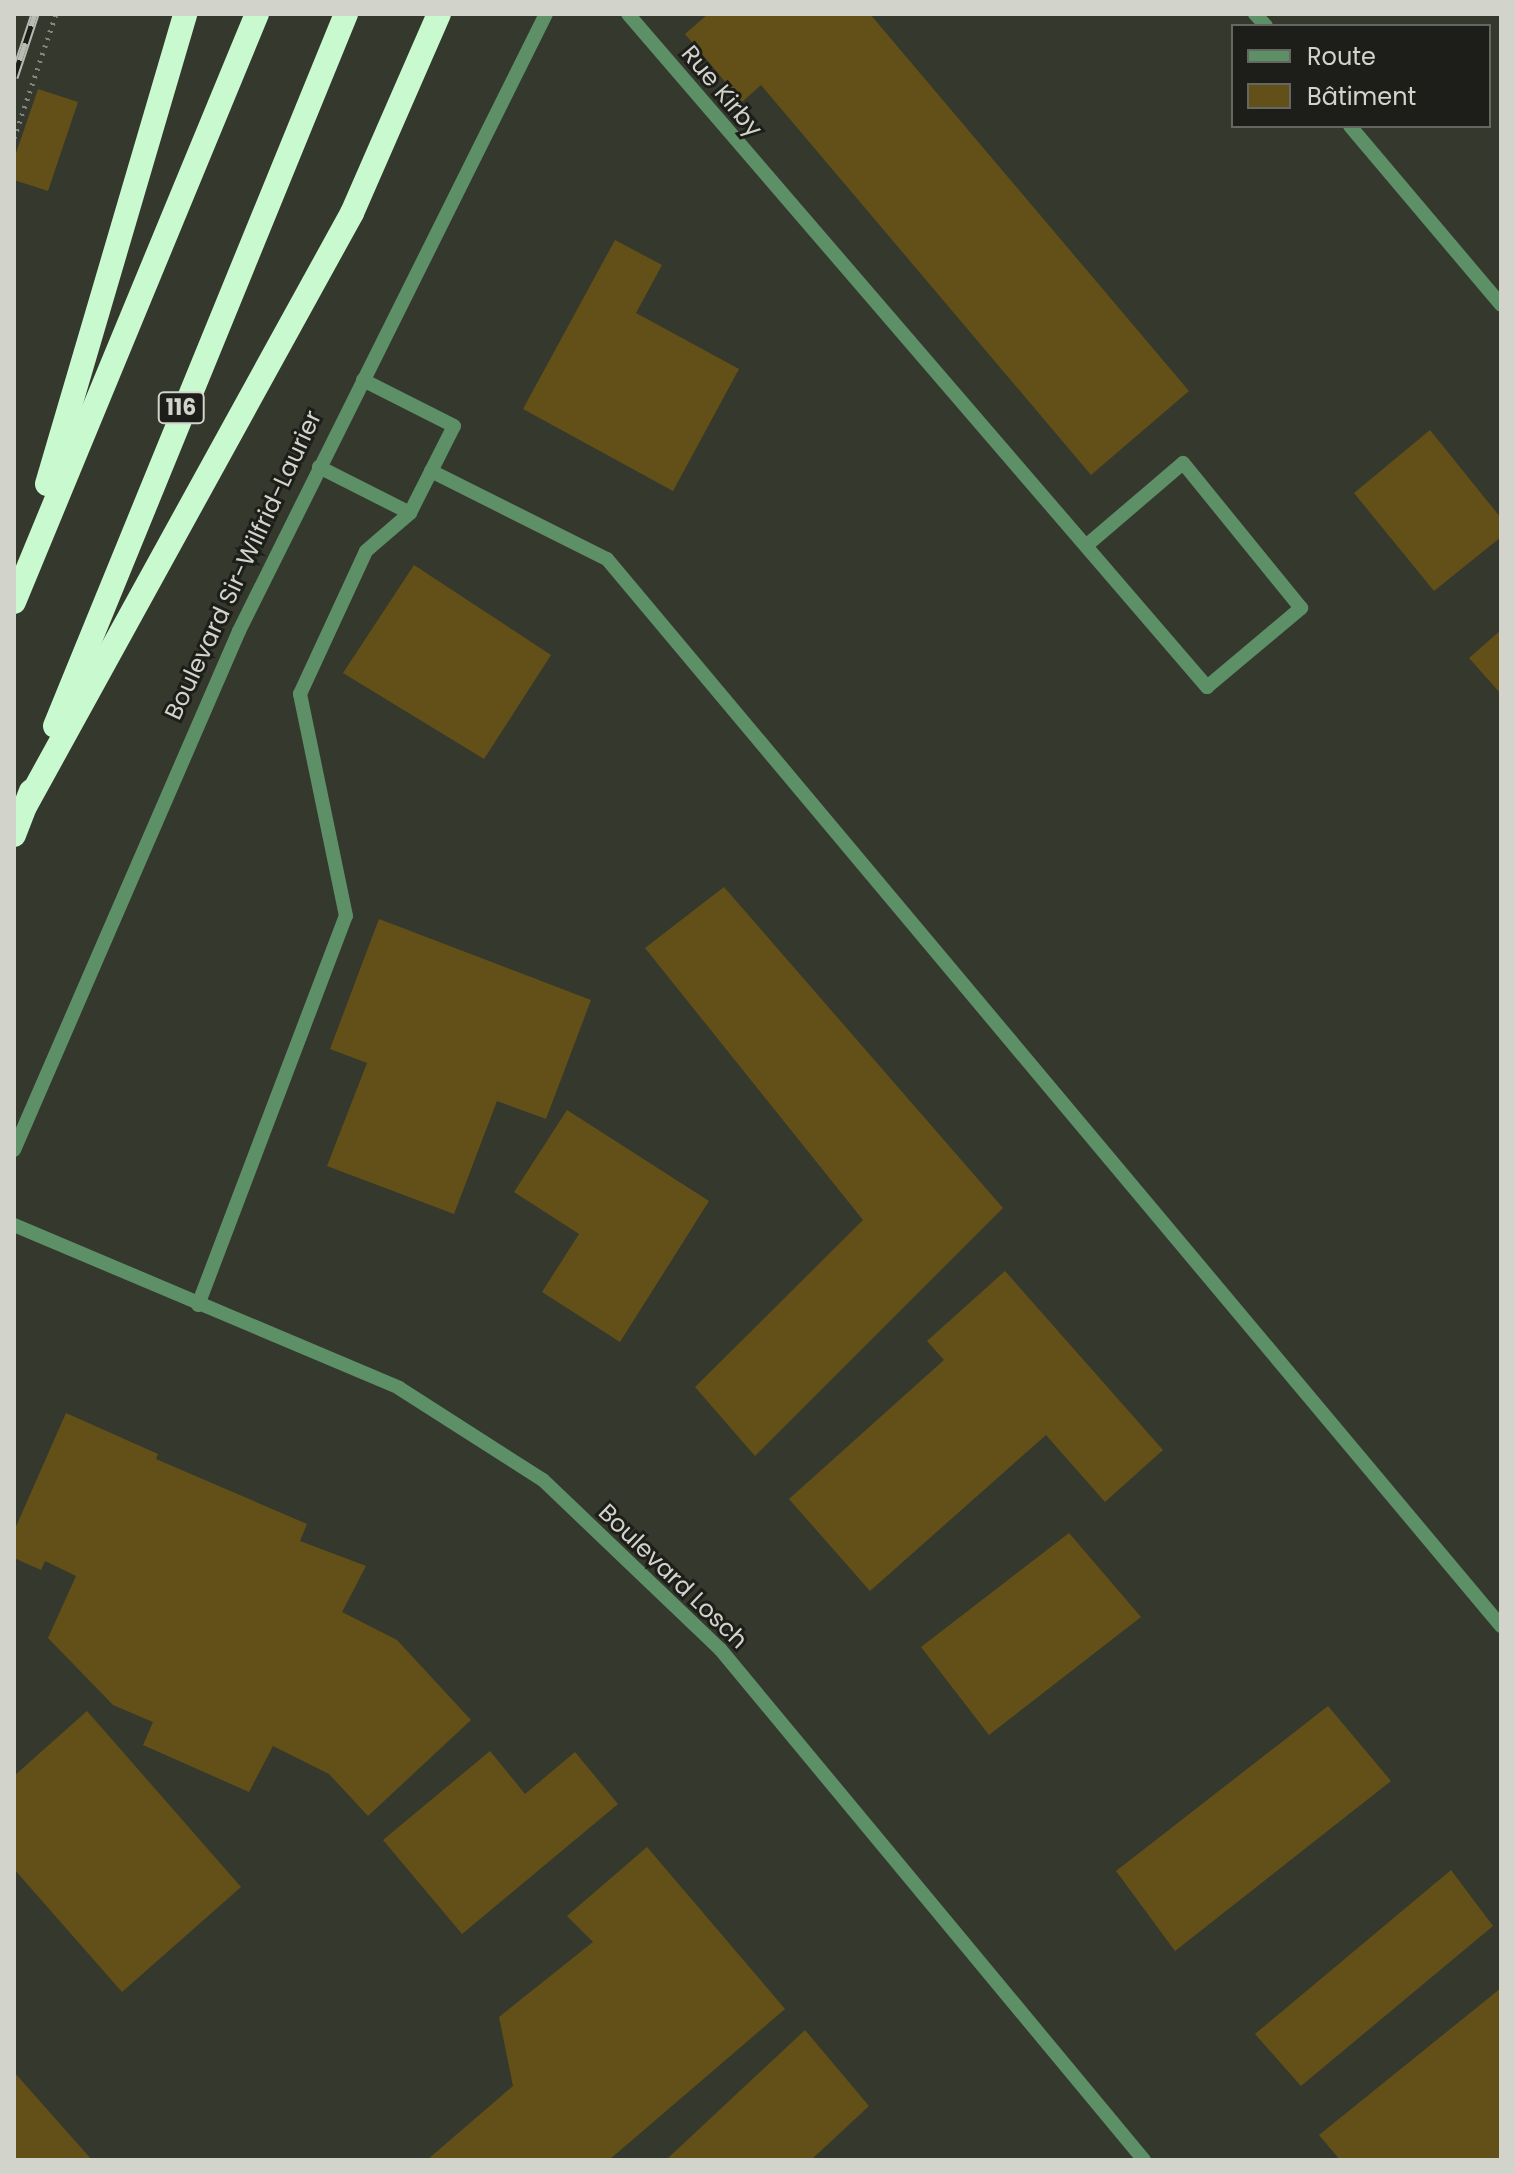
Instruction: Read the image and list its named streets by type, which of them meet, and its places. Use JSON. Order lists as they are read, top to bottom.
{
  "streets": {
    "highway": ["116"],
    "street": ["Rue Kirby", "Boulevard Sir-Wilfrid-Laurier", "Boulevard Losch"]
  },
  "legend": ["Route", "Bâtiment"]
}
